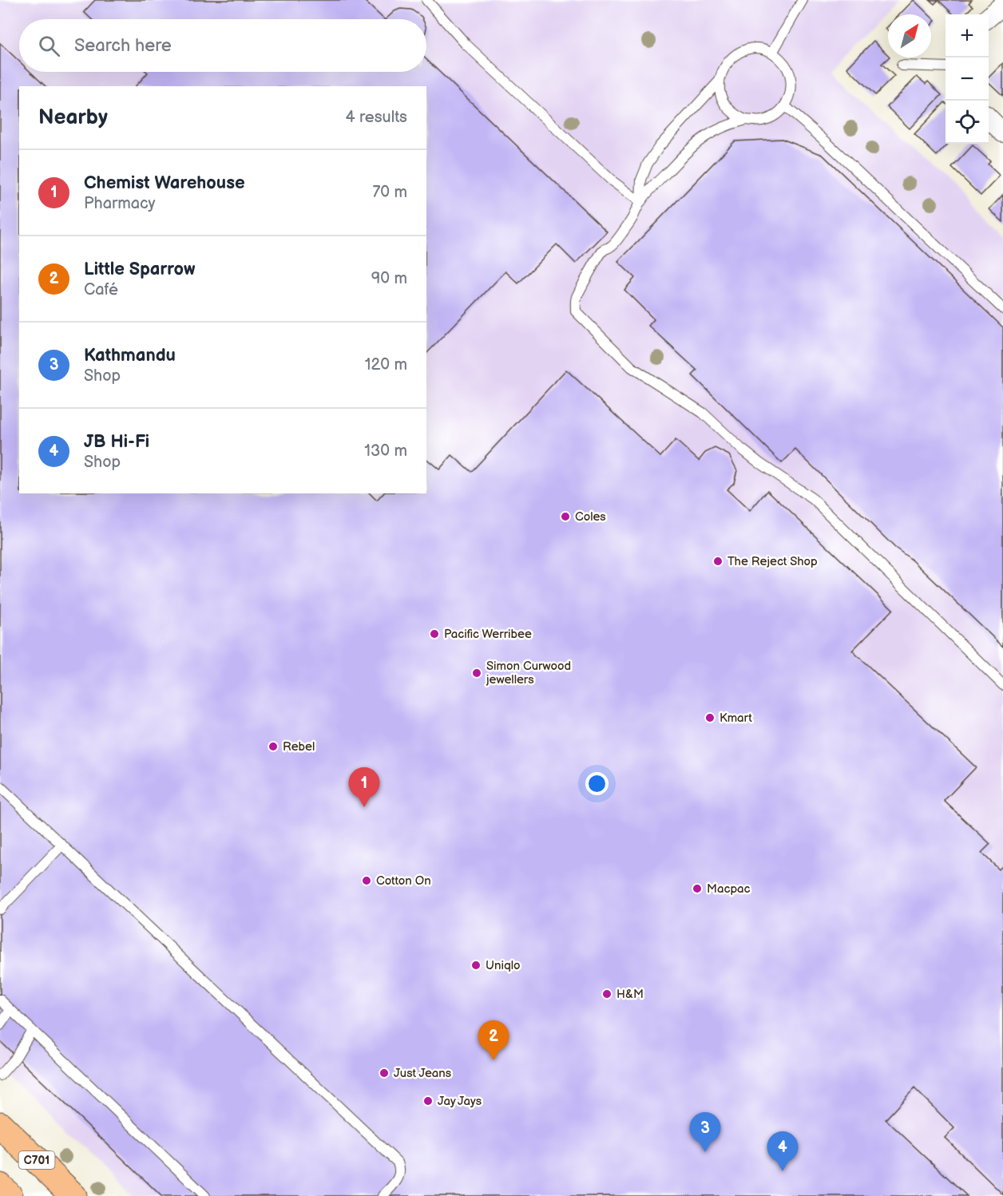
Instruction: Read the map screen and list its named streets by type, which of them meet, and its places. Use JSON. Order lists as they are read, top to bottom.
{
  "streets": {
    "main road": ["C701"]
  },
  "places": [
    "Coles",
    "The Reject Shop",
    "Pacific Werribee",
    "Simon Curwood jewellers",
    "Kmart",
    "Rebel",
    "Cotton On",
    "Macpac",
    "Uniqlo",
    "H&M",
    "Just Jeans",
    "Jay Jays"
  ],
  "north": "top right",
  "page": {
    "map_buttons": ["+", "−"],
    "search": "Search here",
    "heading": ["Nearby", "4 results"],
    "list": [
      {
        "mark": "1",
        "name": "Chemist Warehouse",
        "note": "Pharmacy",
        "value": "70 m"
      },
      {
        "mark": "2",
        "name": "Little Sparrow",
        "note": "Café",
        "value": "90 m"
      },
      {
        "mark": "3",
        "name": "Kathmandu",
        "note": "Shop",
        "value": "120 m"
      },
      {
        "mark": "4",
        "name": "JB Hi-Fi",
        "note": "Shop",
        "value": "130 m"
      }
    ],
    "pins": [
      "1",
      "2",
      "3",
      "4"
    ]
  }
}
